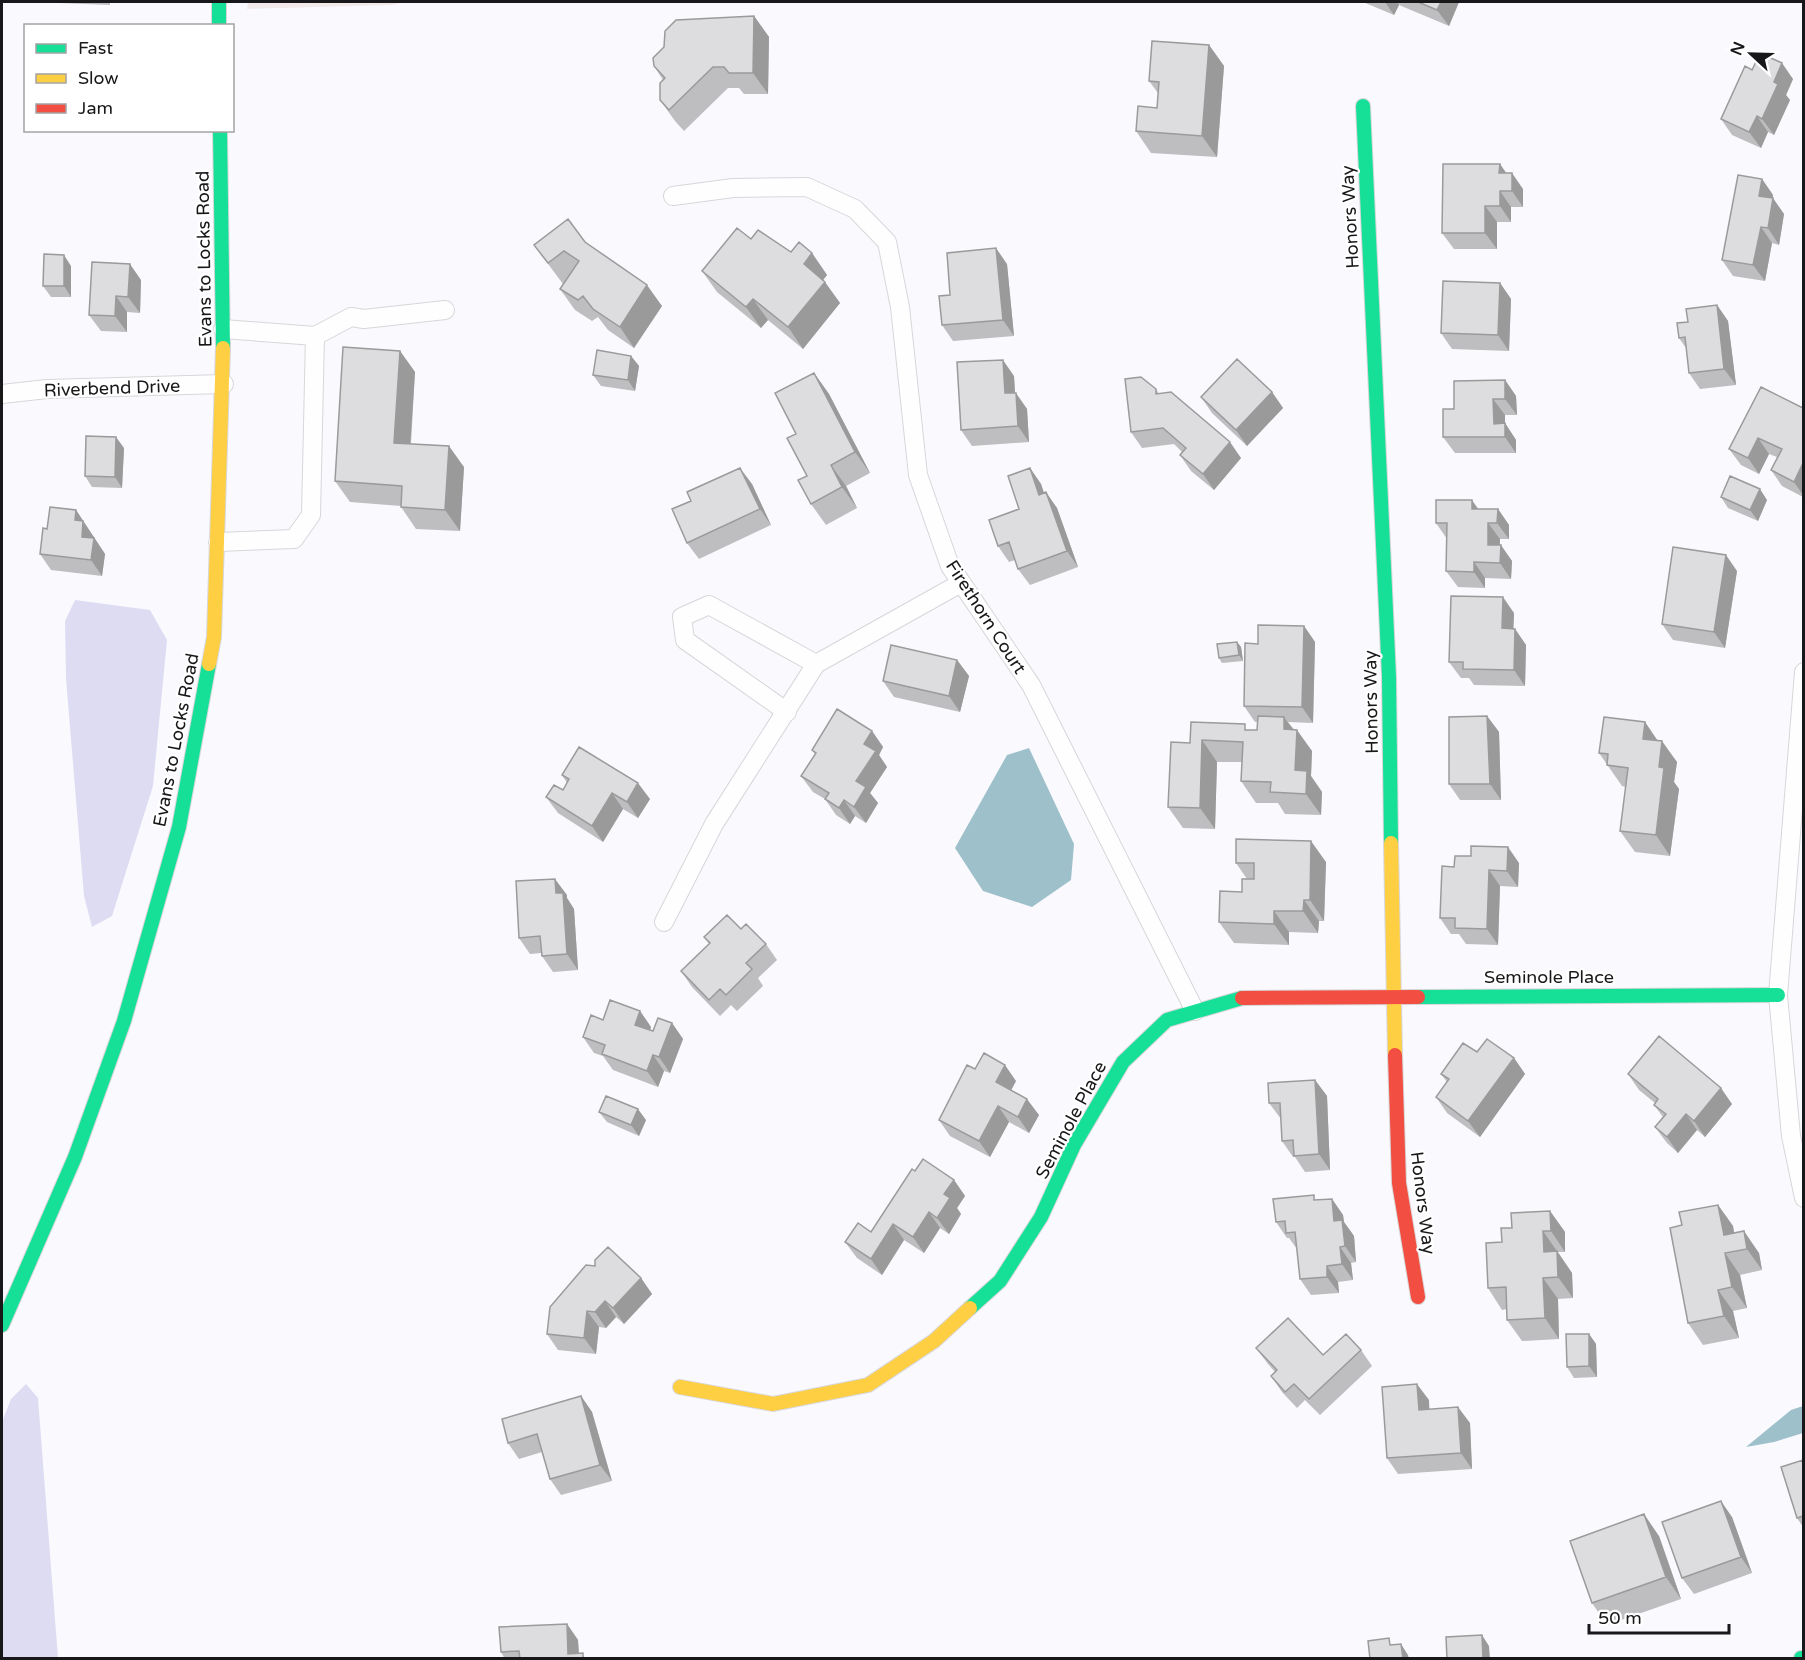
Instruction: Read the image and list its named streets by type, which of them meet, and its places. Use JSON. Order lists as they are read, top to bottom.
{
  "streets": {
    "street": [
      "Honors Way",
      "Evans to Locks Road",
      "Riverbend Drive",
      "Firethorn Court",
      "Seminole Place"
    ]
  },
  "crossings": [
    ["Honors Way", "Seminole Place"],
    ["Evans to Locks Road", "Riverbend Drive"],
    ["Firethorn Court", "Seminole Place"]
  ],
  "legend": ["Fast", "Slow", "Jam"],
  "scale_bar": "50 m",
  "north": "left"
}
